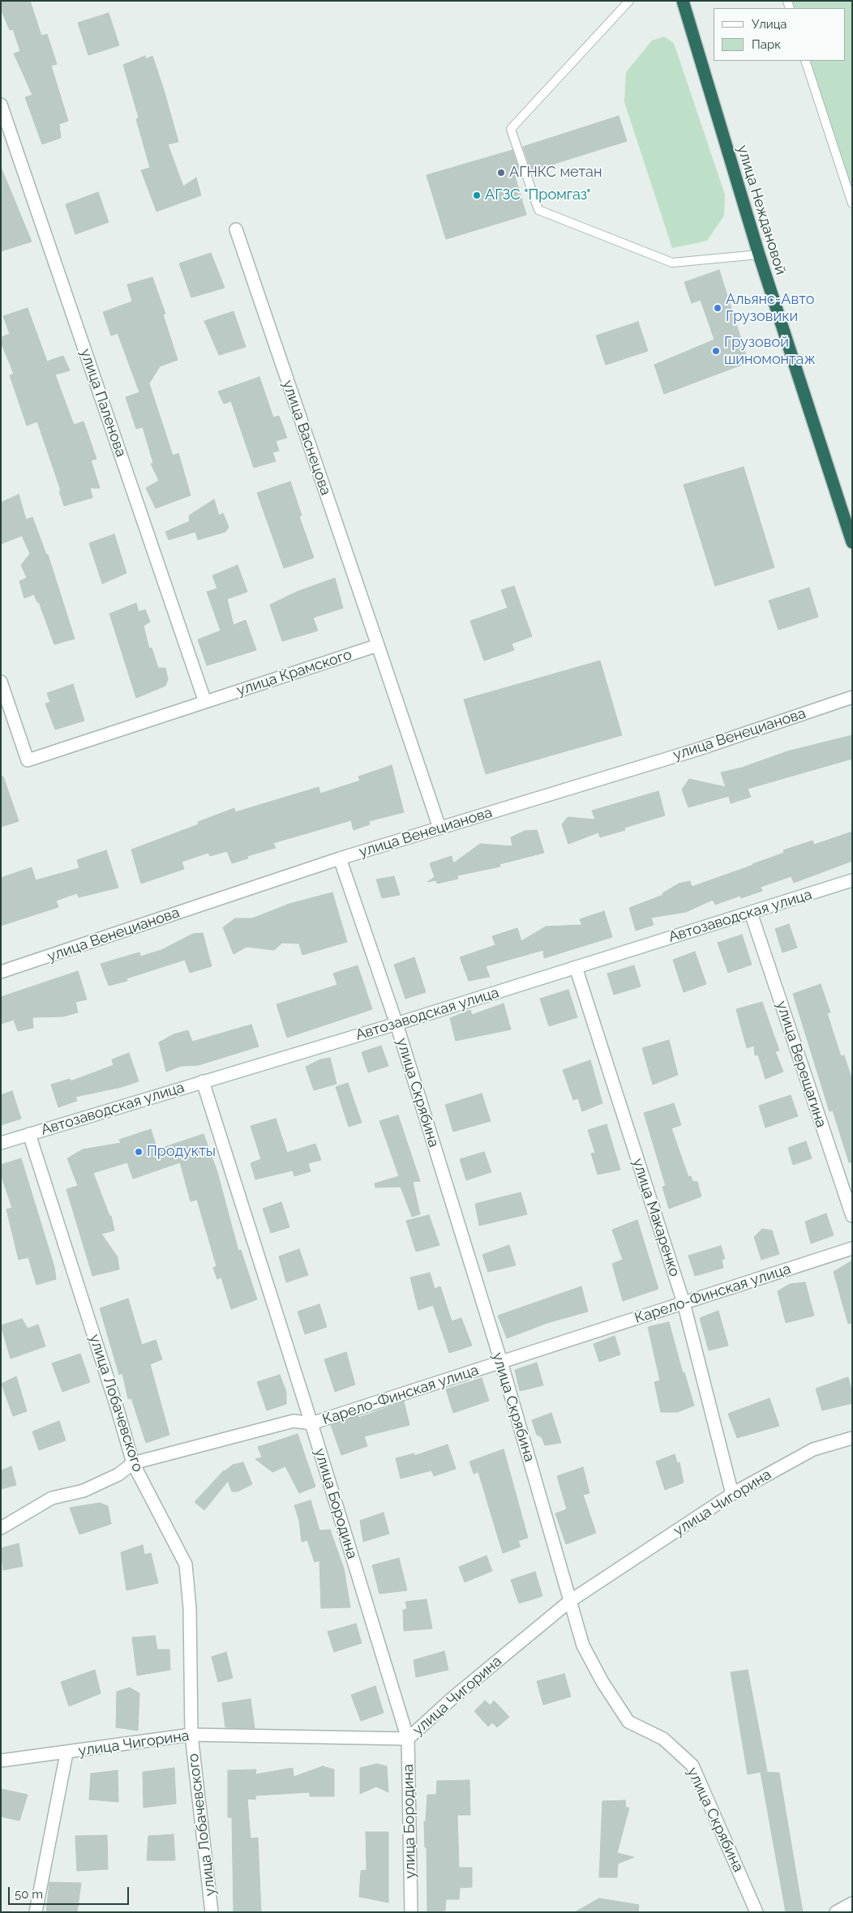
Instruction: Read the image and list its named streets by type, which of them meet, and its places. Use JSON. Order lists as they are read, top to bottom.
{
  "streets": {
    "highway": ["улица Неждановой"],
    "street": [
      "улица Паленова",
      "улица Васнецова",
      "улица Крамского",
      "улица Венецианова",
      "Автозаводская улица",
      "улица Верещагина",
      "улица Скрябина",
      "улица Макаренко",
      "Карело-Финская улица",
      "улица Лобачевского",
      "улица Чигорина",
      "улица Бородина"
    ]
  },
  "crossings": [
    ["улица Паленова", "улица Крамского"],
    ["улица Васнецова", "улица Крамского"],
    ["улица Венецианова", "улица Скрябина"],
    ["Автозаводская улица", "улица Верещагина"],
    ["Автозаводская улица", "улица Скрябина"],
    ["Автозаводская улица", "улица Макаренко"],
    ["Автозаводская улица", "улица Лобачевского"],
    ["Автозаводская улица", "улица Бородина"],
    ["улица Скрябина", "Карело-Финская улица"],
    ["улица Скрябина", "улица Чигорина"],
    ["улица Макаренко", "Карело-Финская улица"],
    ["улица Макаренко", "улица Чигорина"],
    ["Карело-Финская улица", "улица Лобачевского"],
    ["Карело-Финская улица", "улица Бородина"],
    ["улица Лобачевского", "улица Чигорина"],
    ["улица Чигорина", "улица Бородина"]
  ],
  "places": [
    "АГНКС метан",
    "АГЗС \"Промгаз\"",
    "Альянс-Авто Грузовики",
    "Грузовой шиномонтаж",
    "Продукты"
  ],
  "legend": ["Улица", "Парк"],
  "scale_bar": "50 m"
}
